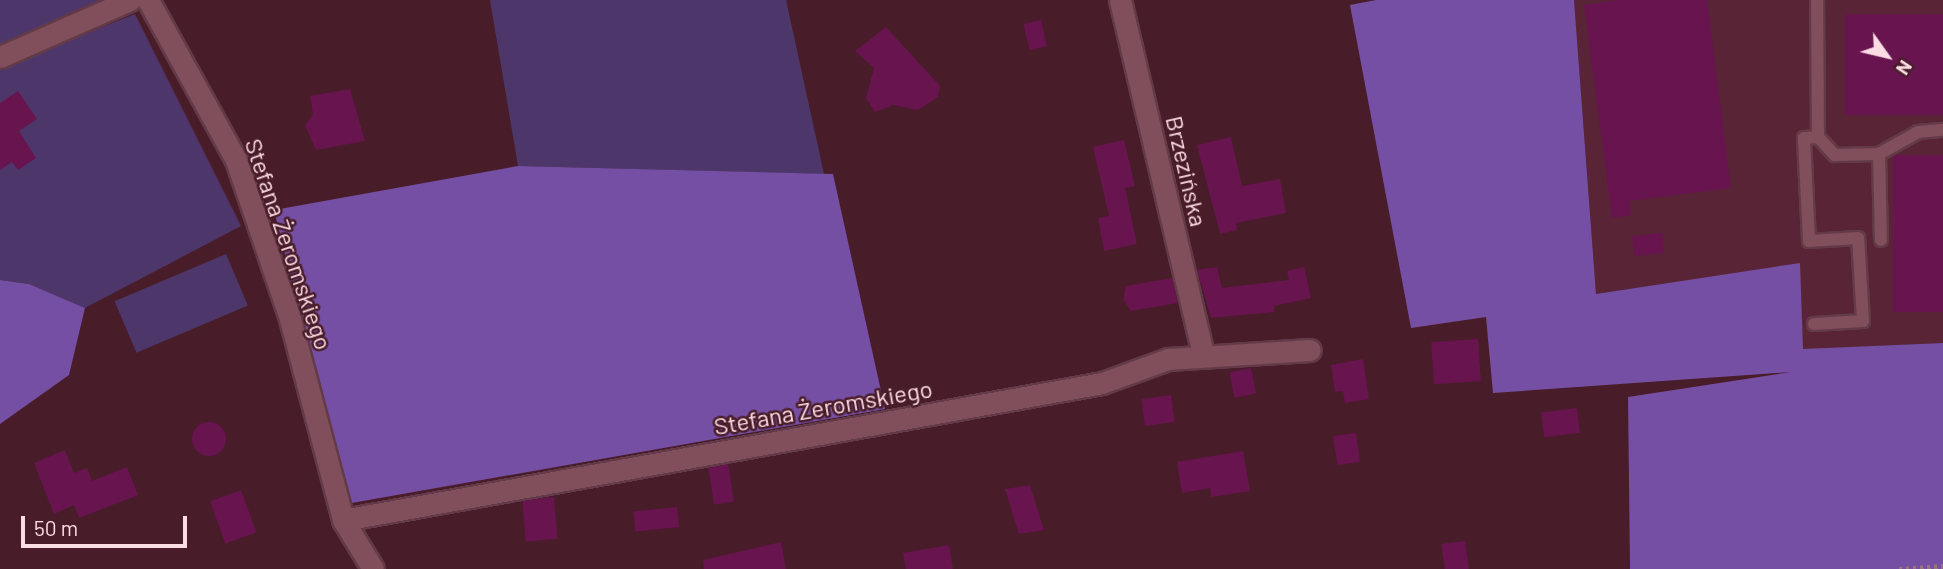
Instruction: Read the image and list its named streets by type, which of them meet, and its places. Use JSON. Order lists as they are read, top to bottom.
{
  "streets": {
    "street": ["Brzezińska", "Stefana Żeromskiego"]
  },
  "crossings": [
    ["Brzezińska", "Stefana Żeromskiego"]
  ],
  "scale_bar": "50 m",
  "north": "bottom right"
}
